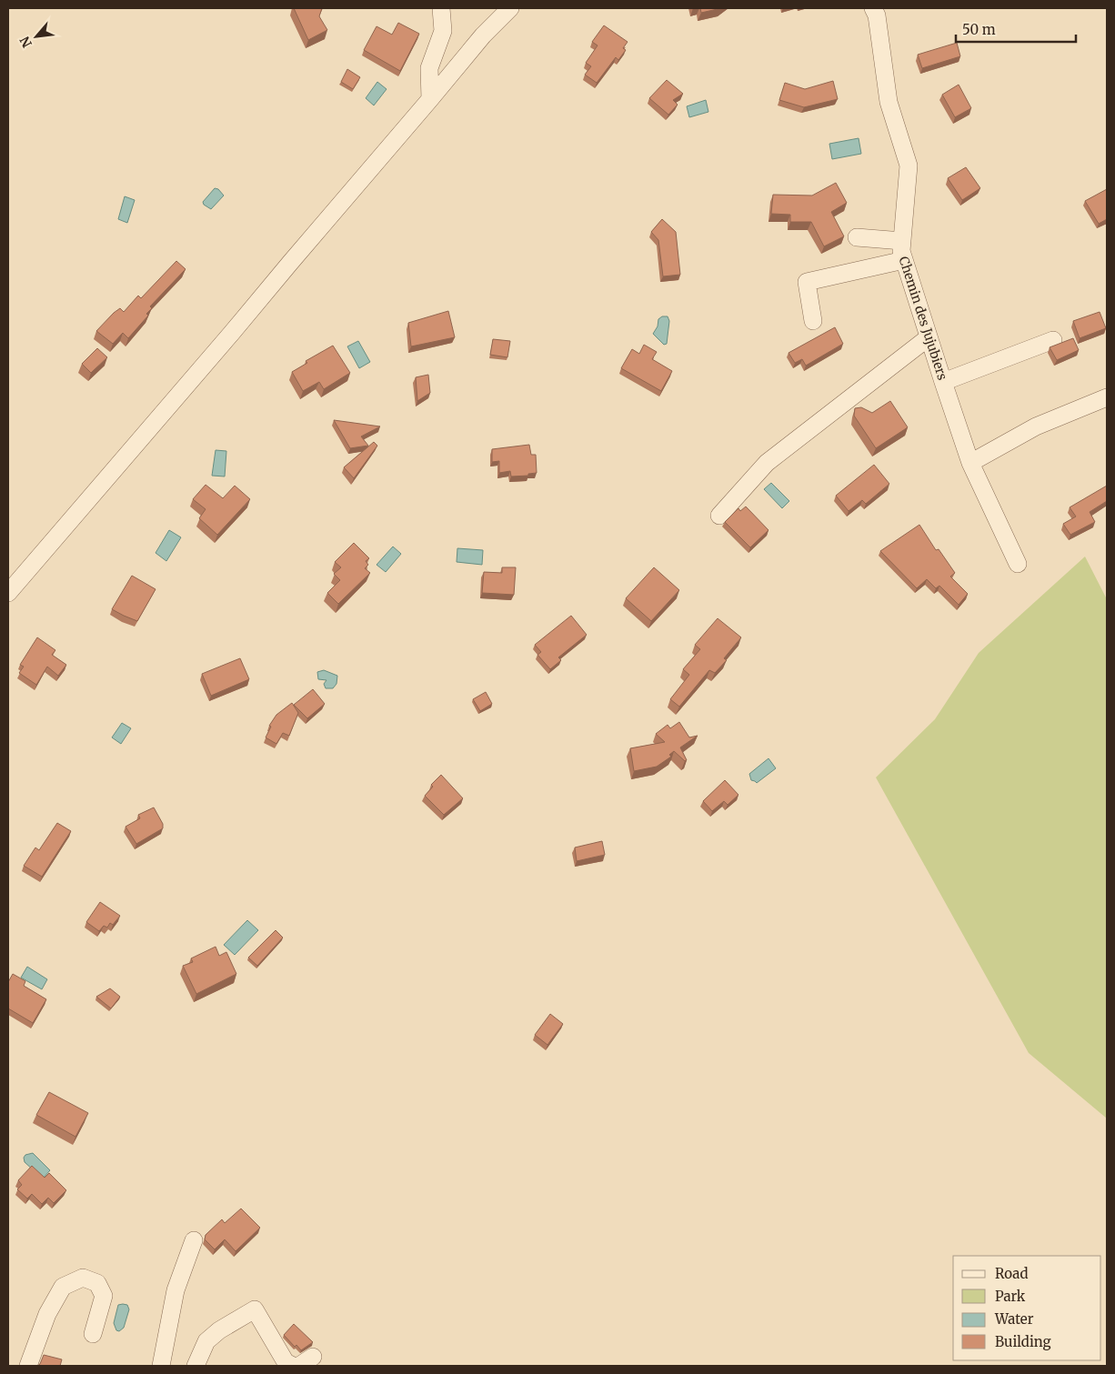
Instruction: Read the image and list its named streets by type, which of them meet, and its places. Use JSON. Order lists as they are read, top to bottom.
{
  "streets": {
    "street": ["Chemin des Jujubiers"]
  },
  "legend": [
    "Road",
    "Park",
    "Water",
    "Building"
  ],
  "scale_bar": "50 m",
  "north": "bottom left"
}
